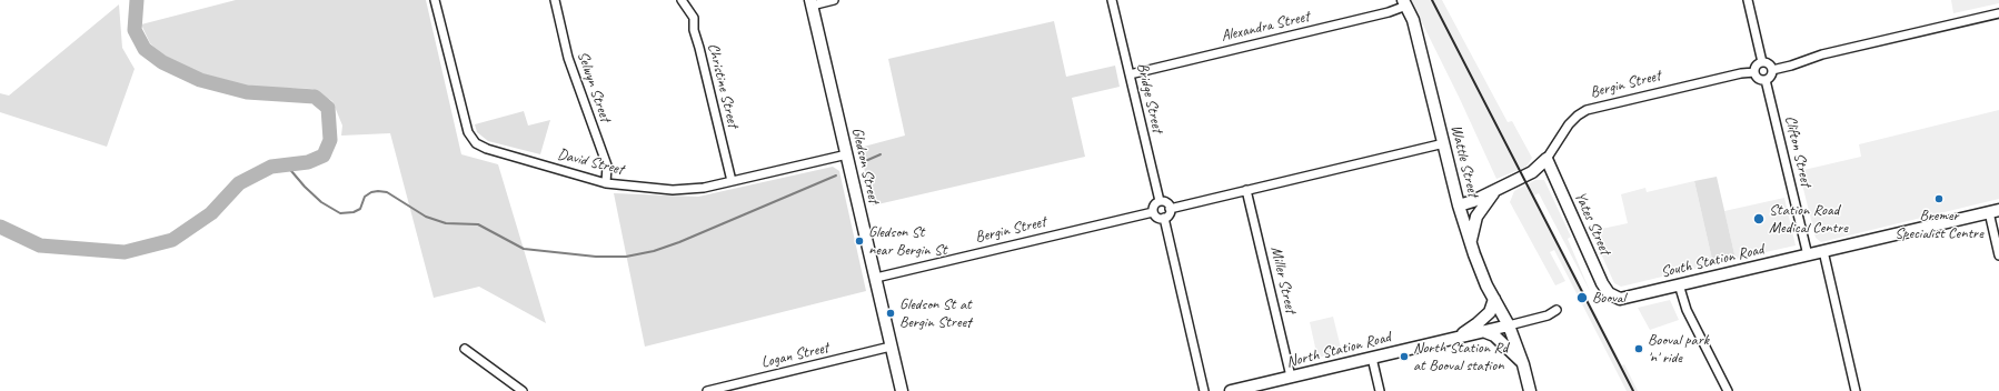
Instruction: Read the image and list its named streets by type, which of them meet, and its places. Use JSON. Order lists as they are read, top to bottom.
{
  "streets": {
    "street": [
      "Alexandra Street",
      "Bergin Street",
      "Christine Street",
      "Selwyn Street",
      "Bridge Street",
      "Clifton Street",
      "Wattle Street",
      "David Street",
      "Gledson Street",
      "Yates Street",
      "South Station Road",
      "Miller Street",
      "North Station Road",
      "Logan Street"
    ]
  },
  "crossings": [
    ["Alexandra Street", "Bridge Street"],
    ["Alexandra Street", "Wattle Street"],
    ["Bergin Street", "Bridge Street"],
    ["Bergin Street", "Clifton Street"],
    ["Bergin Street", "Wattle Street"],
    ["Bergin Street", "Gledson Street"],
    ["Bergin Street", "Yates Street"],
    ["Christine Street", "David Street"],
    ["Selwyn Street", "David Street"],
    ["Clifton Street", "South Station Road"],
    ["Wattle Street", "North Station Road"],
    ["David Street", "Gledson Street"],
    ["Gledson Street", "Logan Street"],
    ["Yates Street", "South Station Road"],
    ["Miller Street", "North Station Road"]
  ],
  "places": [
    "Bremer Specialist Centre",
    "Station Road Medical Centre",
    "Gledson St near Bergin St",
    "Booval",
    "Gledson St at Bergin Street",
    "Booval park 'n' ride",
    "North Station Rd at Booval station"
  ]
}
